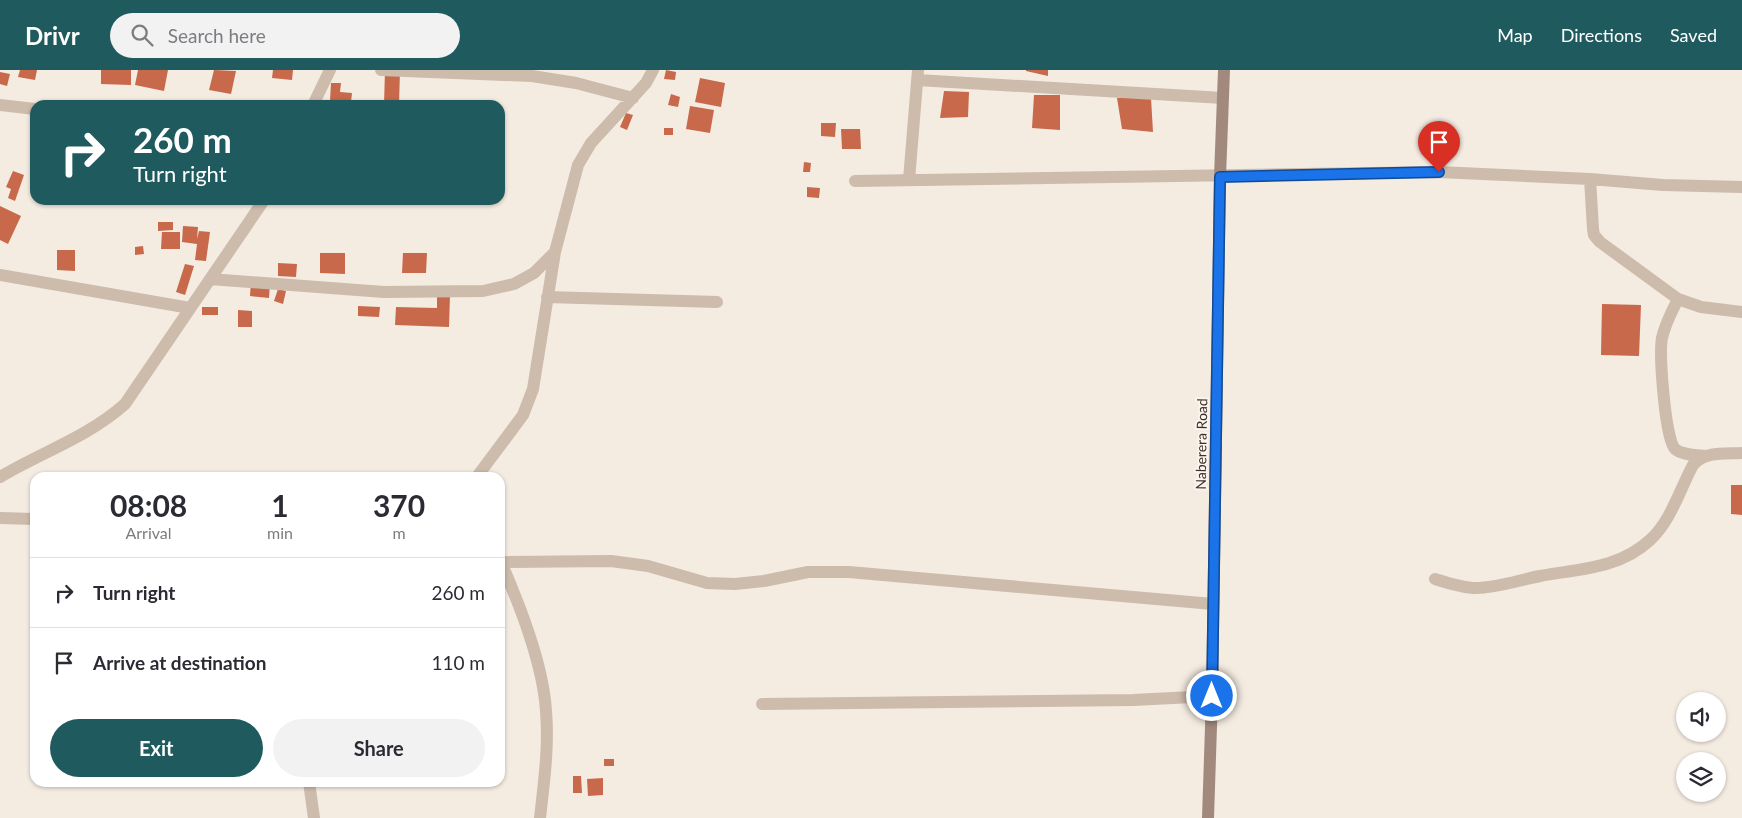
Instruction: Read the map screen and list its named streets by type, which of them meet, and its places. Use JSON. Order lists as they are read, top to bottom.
{
  "streets": {
    "street": ["Naberera Road"]
  },
  "page": {
    "header": "Drivr",
    "search": "Search here",
    "nav": ["Map", "Directions", "Saved"],
    "turn": ["260 m", "Turn right"],
    "eta": [
      "08:08",
      "Arrival",
      "1",
      "min",
      "370",
      "m"
    ],
    "list": [
      {
        "name": "Turn right",
        "value": "260 m"
      },
      {
        "name": "Arrive at destination",
        "value": "110 m"
      }
    ],
    "buttons": ["Exit", "Share"]
  }
}
